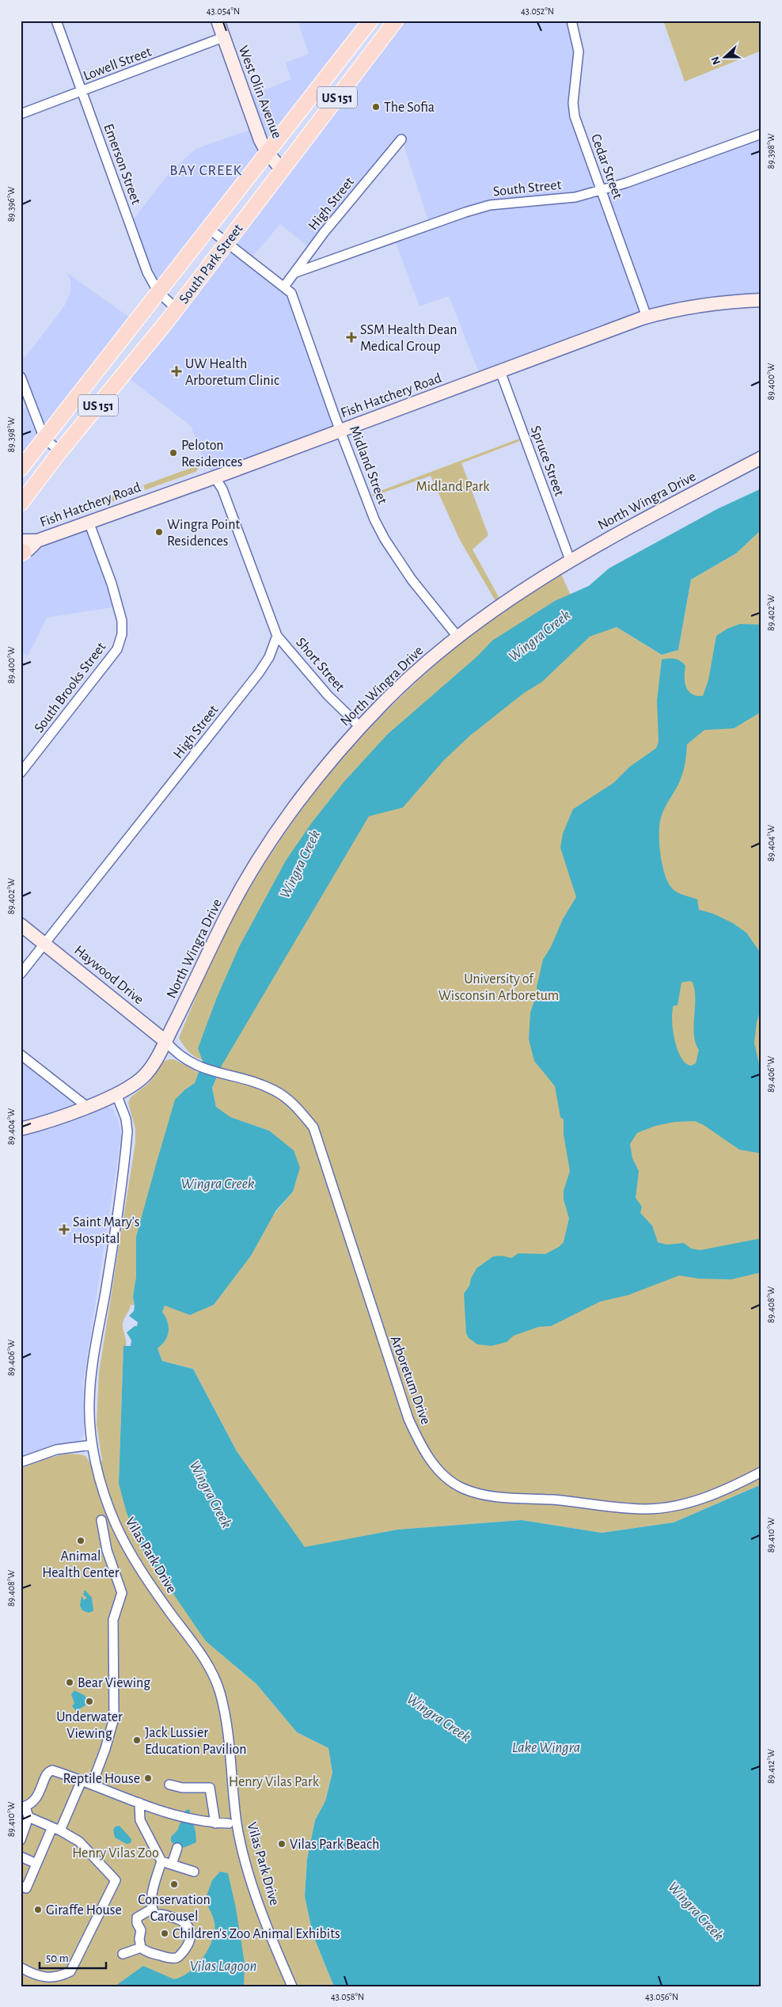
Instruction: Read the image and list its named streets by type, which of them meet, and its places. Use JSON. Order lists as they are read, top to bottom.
{
  "streets": {
    "main road": ["US 151", "South Park Street"],
    "street": [
      "Lowell Street",
      "West Olin Avenue",
      "Emerson Street",
      "Cedar Street",
      "South Street",
      "High Street",
      "Fish Hatchery Road",
      "Spruce Street",
      "Midland Street",
      "North Wingra Drive",
      "Short Street",
      "South Brooks Street",
      "Haywood Drive",
      "Arboretum Drive",
      "Vilas Park Drive"
    ]
  },
  "crossings": [
    ["Lowell Street", "West Olin Avenue"],
    ["Lowell Street", "Emerson Street"],
    ["West Olin Avenue", "South Park Street"],
    ["Emerson Street", "South Park Street"],
    ["Cedar Street", "South Street"],
    ["Cedar Street", "Fish Hatchery Road"],
    ["South Street", "High Street"],
    ["High Street", "Midland Street"],
    ["High Street", "Short Street"],
    ["High Street", "Haywood Drive"],
    ["South Park Street", "Midland Street"],
    ["Fish Hatchery Road", "Spruce Street"],
    ["Fish Hatchery Road", "Midland Street"],
    ["Fish Hatchery Road", "South Brooks Street"],
    ["Spruce Street", "North Wingra Drive"],
    ["Midland Street", "North Wingra Drive"],
    ["North Wingra Drive", "Short Street"],
    ["North Wingra Drive", "Haywood Drive"],
    ["North Wingra Drive", "Vilas Park Drive"],
    ["Haywood Drive", "Arboretum Drive"]
  ],
  "districts": ["BAY CREEK"],
  "water": ["Wingra Creek", "Lake Wingra", "Vilas Lagoon"],
  "parks": [
    "Midland Park",
    "University of Wisconsin Arboretum",
    "Henry Vilas Park",
    "Henry Vilas Zoo"
  ],
  "places": {
    "other": [
      "The Sofia",
      "Peloton Residences",
      "Wingra Point Residences",
      "Animal Health Center",
      "Bear Viewing",
      "Underwater Viewing",
      "Jack Lussier Education Pavilion",
      "Reptile House",
      "Vilas Park Beach",
      "Conservation Carousel",
      "Giraffe House",
      "Children's Zoo Animal Exhibits"
    ],
    "health": ["SSM Health Dean Medical Group", "UW Health Arboretum Clinic", "Saint Mary's Hospital"]
  },
  "scale_bar": "50 m",
  "north": "left",
  "coordinates": [
    "43.054°N",
    "43.052°N",
    "89.398°W",
    "89.396°W",
    "89.400°W",
    "89.402°W",
    "89.404°W",
    "89.406°W",
    "89.408°W",
    "89.410°W",
    "89.412°W",
    "43.058°N",
    "43.056°N"
  ]
}
